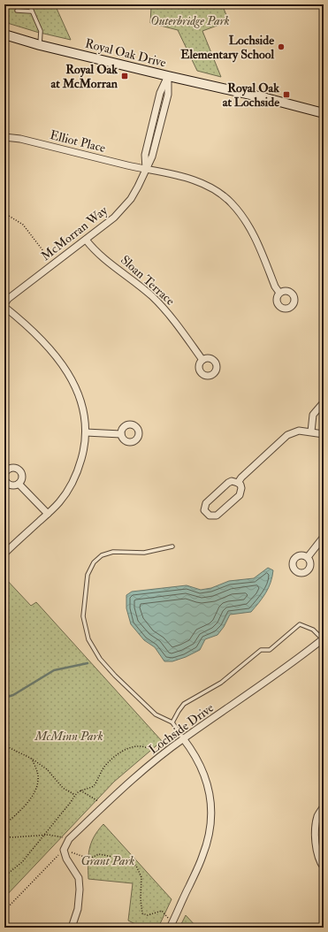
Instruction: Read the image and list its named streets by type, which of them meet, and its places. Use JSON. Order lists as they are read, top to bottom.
{
  "streets": {
    "main road": ["Royal Oak Drive"],
    "street": [
      "Elliot Place",
      "McMorran Way",
      "Sloan Terrace",
      "Lochside Drive"
    ]
  },
  "crossings": [
    ["Royal Oak Drive", "McMorran Way"],
    ["Elliot Place", "McMorran Way"],
    ["McMorran Way", "Sloan Terrace"]
  ],
  "parks": ["Outerbridge Park", "McMinn Park", "Grant Park"],
  "places": {
    "other": ["Lochside Elementary School"],
    "transit": ["Royal Oak at McMorran", "Royal Oak at Lochside"]
  }
}
